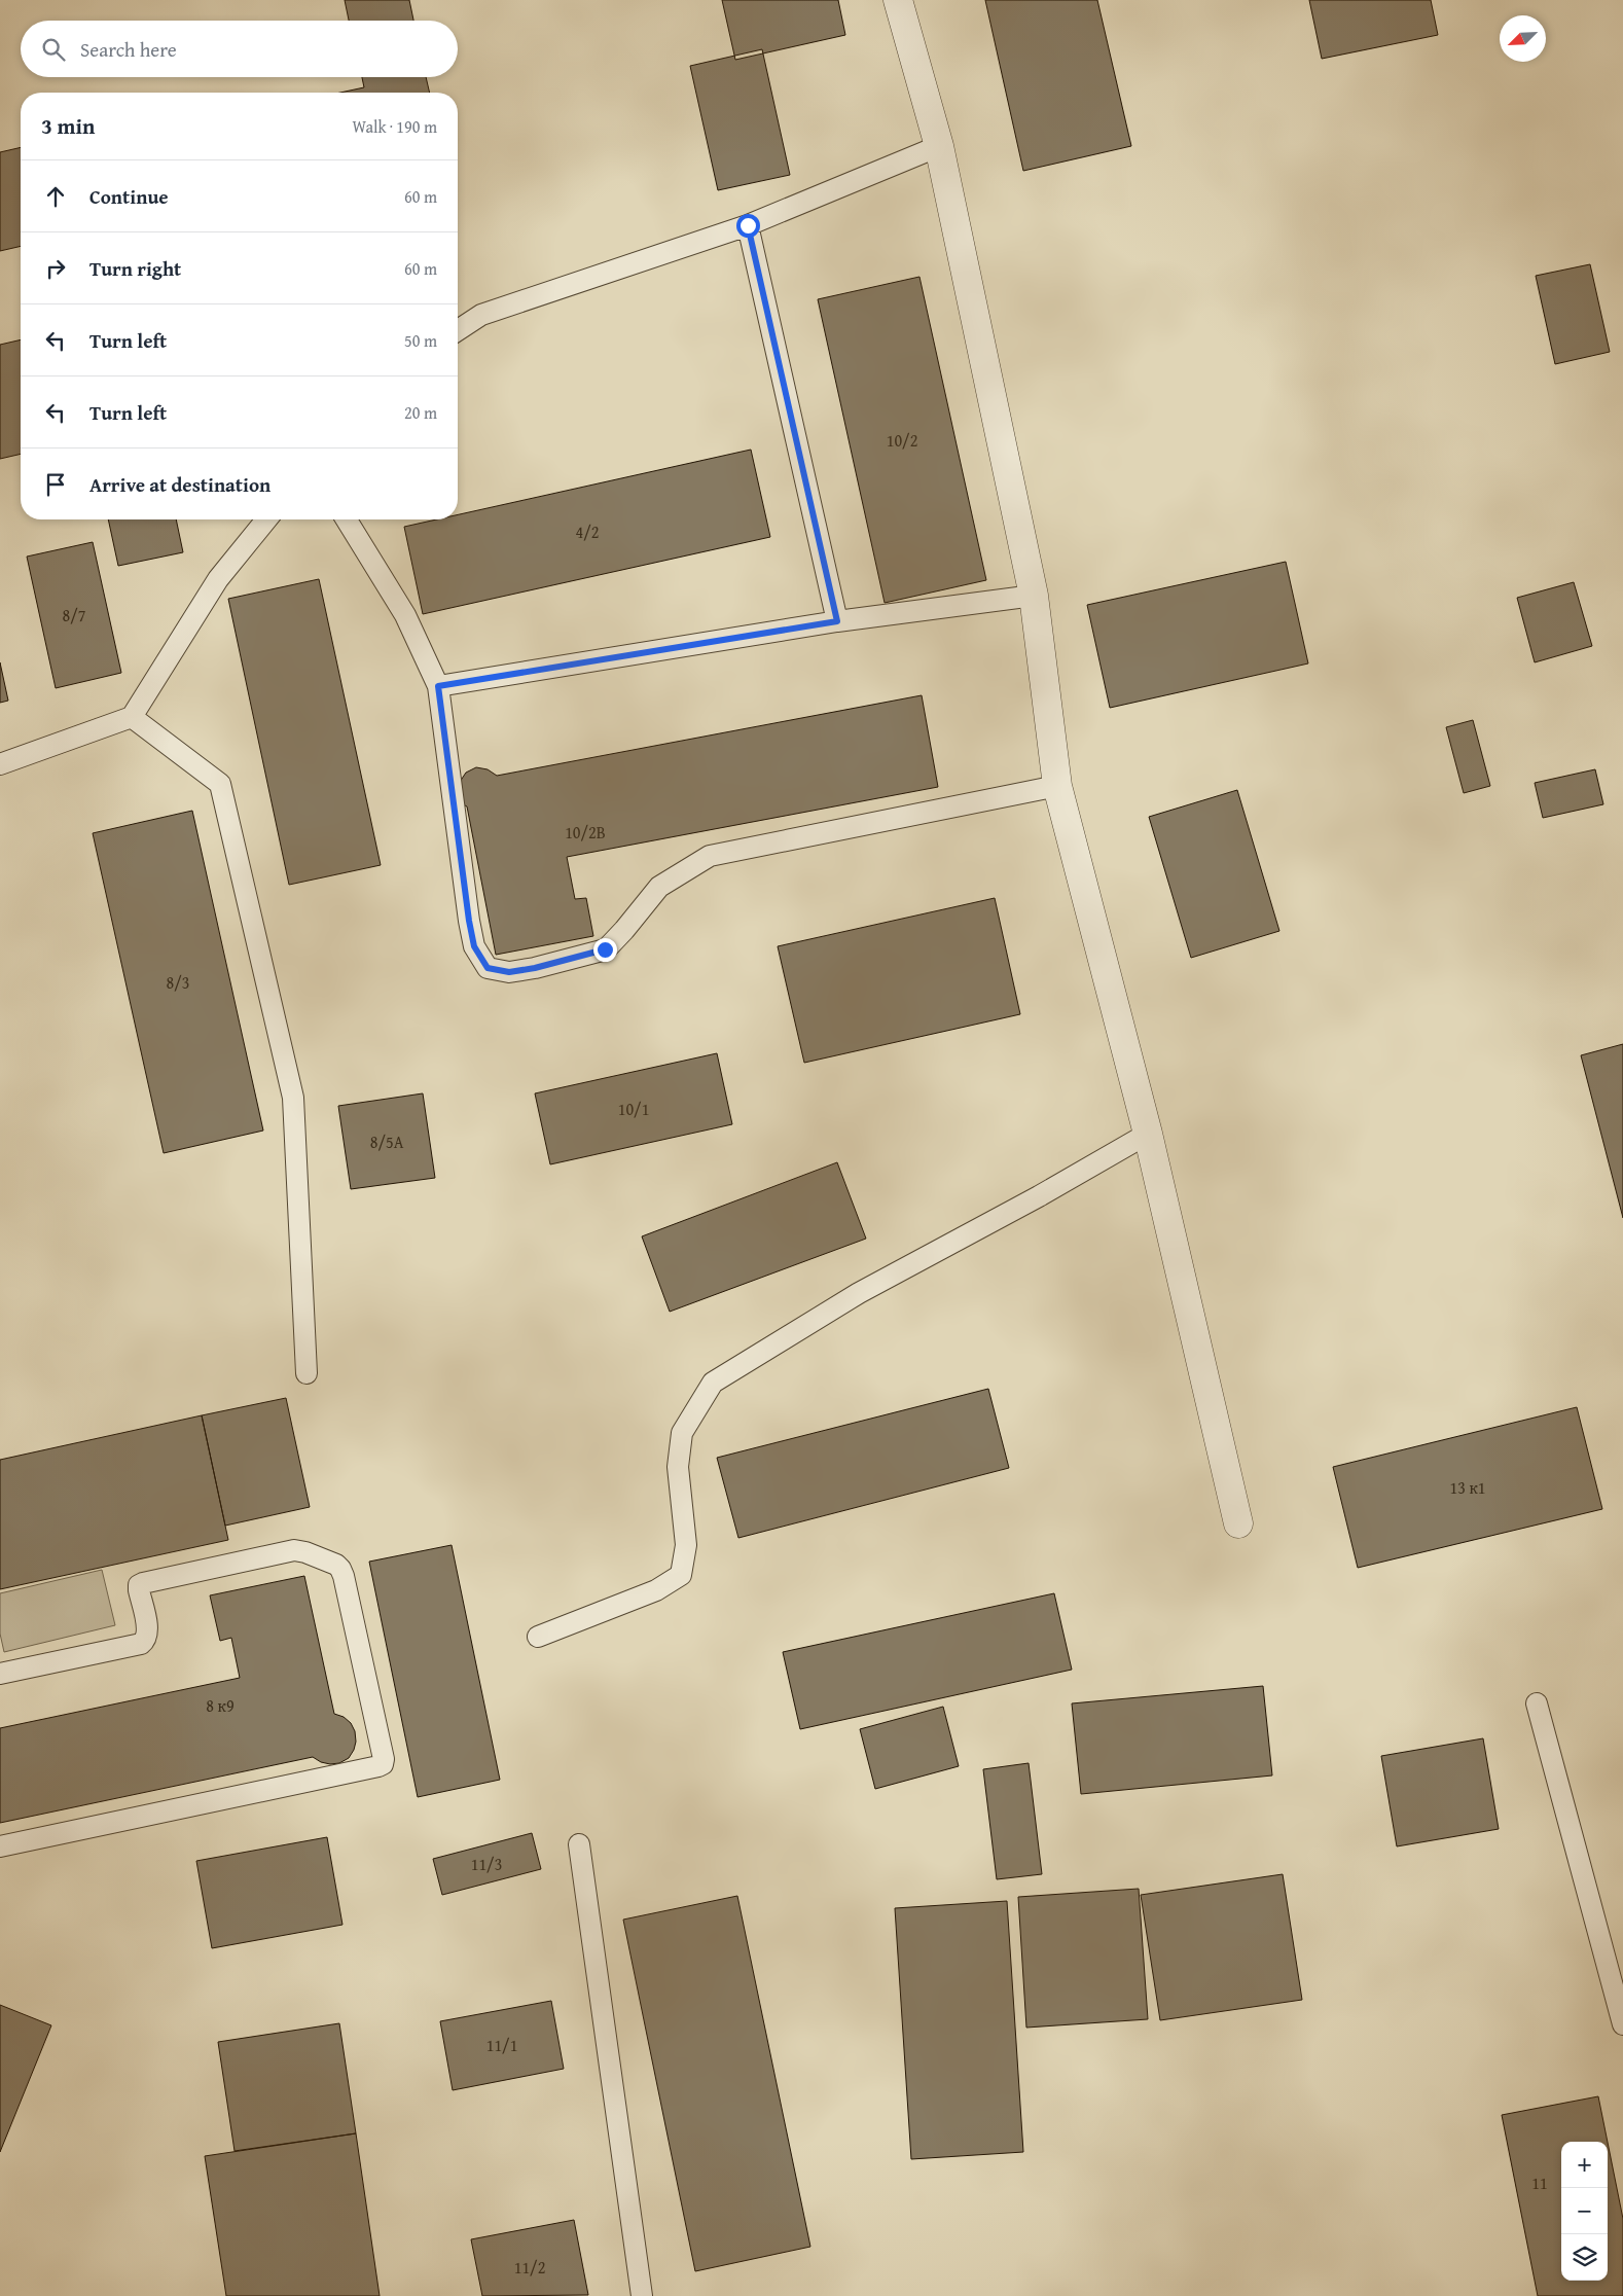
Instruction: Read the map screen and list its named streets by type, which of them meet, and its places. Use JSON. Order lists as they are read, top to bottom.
{
  "house_numbers": [
    "10/2",
    "4/2",
    "8/7",
    "10/2В",
    "8/3",
    "10/1",
    "8/5А",
    "13 к1",
    "8 к9",
    "11/3",
    "11/1",
    "11",
    "11/2"
  ],
  "north": "bottom left",
  "page": {
    "search": "Search here",
    "heading": ["3 min", "Walk · 190 m"],
    "list": [
      ["Continue", "60 m"],
      ["Turn right", "60 m"],
      ["Turn left", "50 m"],
      ["Turn left", "20 m"],
      "Arrive at destination"
    ],
    "map_buttons": ["+", "−"]
  }
}
